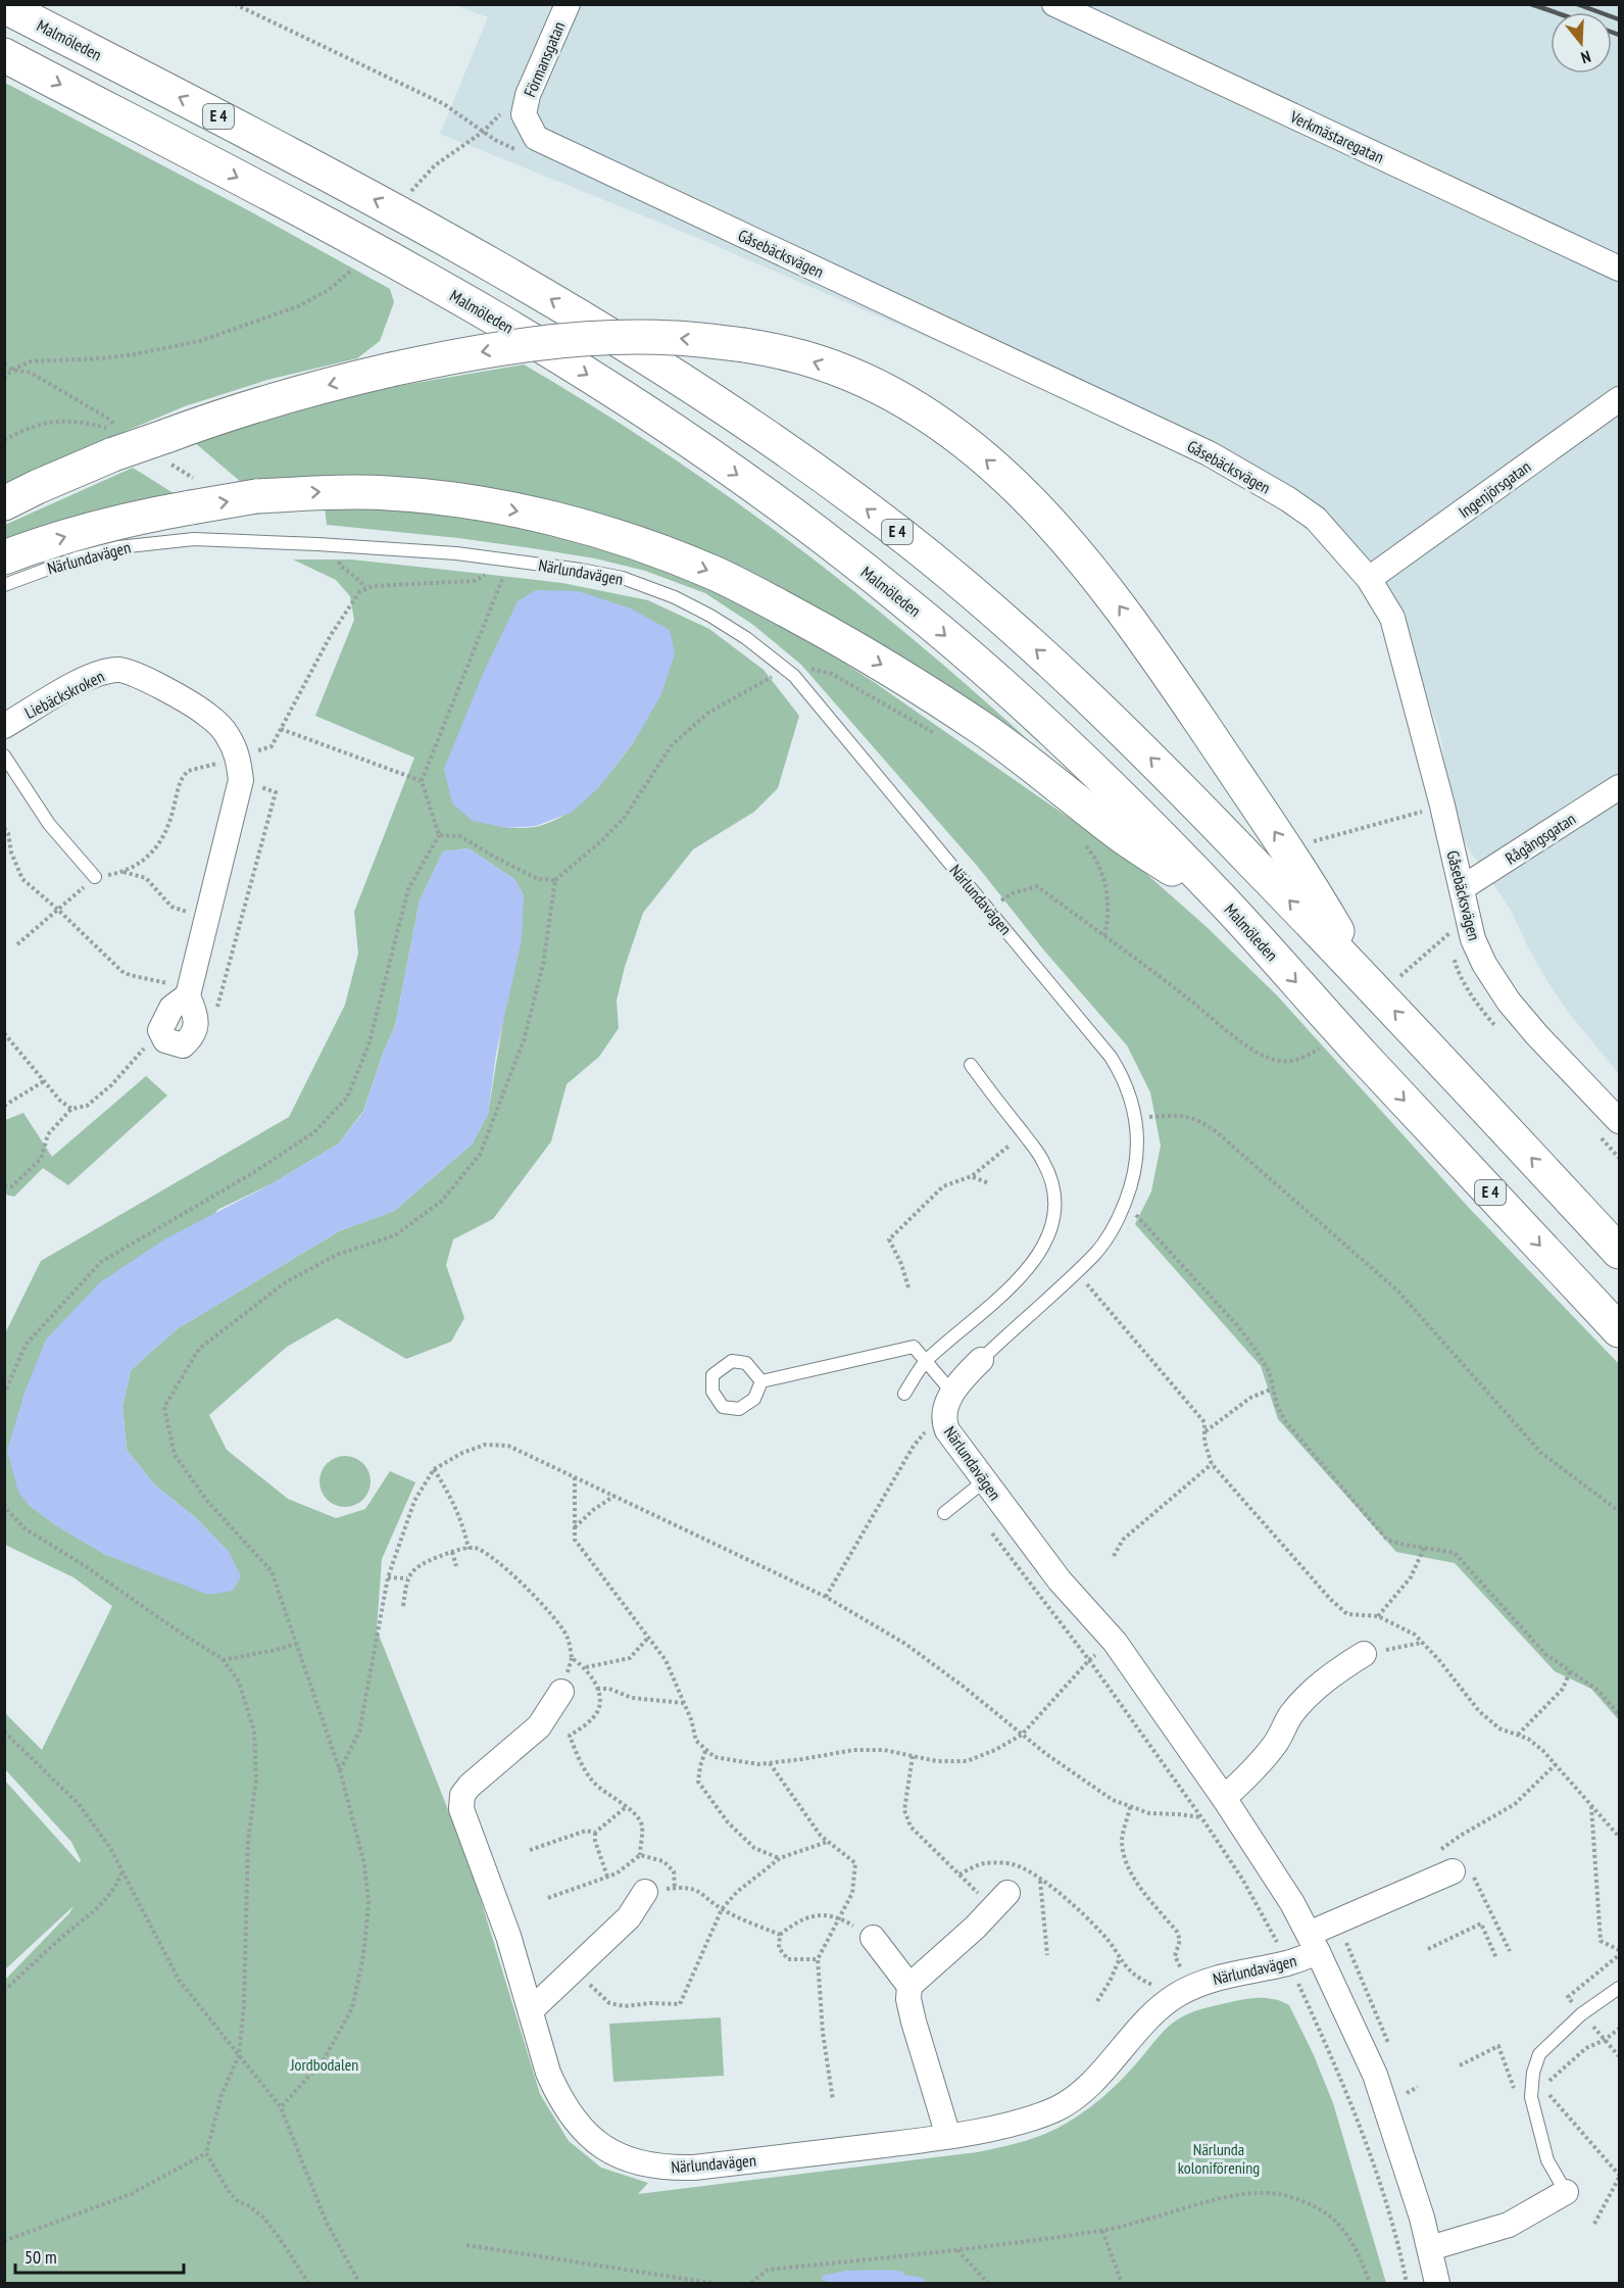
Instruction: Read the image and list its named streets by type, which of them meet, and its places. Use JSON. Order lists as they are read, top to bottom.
{
  "streets": {
    "highway": ["Malmöleden", "E 4"],
    "street": [
      "Förmansgatan",
      "Verkmästaregatan",
      "Gåsebäcksvägen",
      "Ingenjörsgatan",
      "Närlundavägen",
      "Liebäckskroken",
      "Rågångsgatan"
    ]
  },
  "crossings": [
    ["Förmansgatan", "Gåsebäcksvägen"],
    ["Gåsebäcksvägen", "Ingenjörsgatan"],
    ["Gåsebäcksvägen", "Rågångsgatan"]
  ],
  "parks": ["Jordbodalen", "Närlunda koloniförening"],
  "scale_bar": "50 m",
  "north": "bottom"
}
